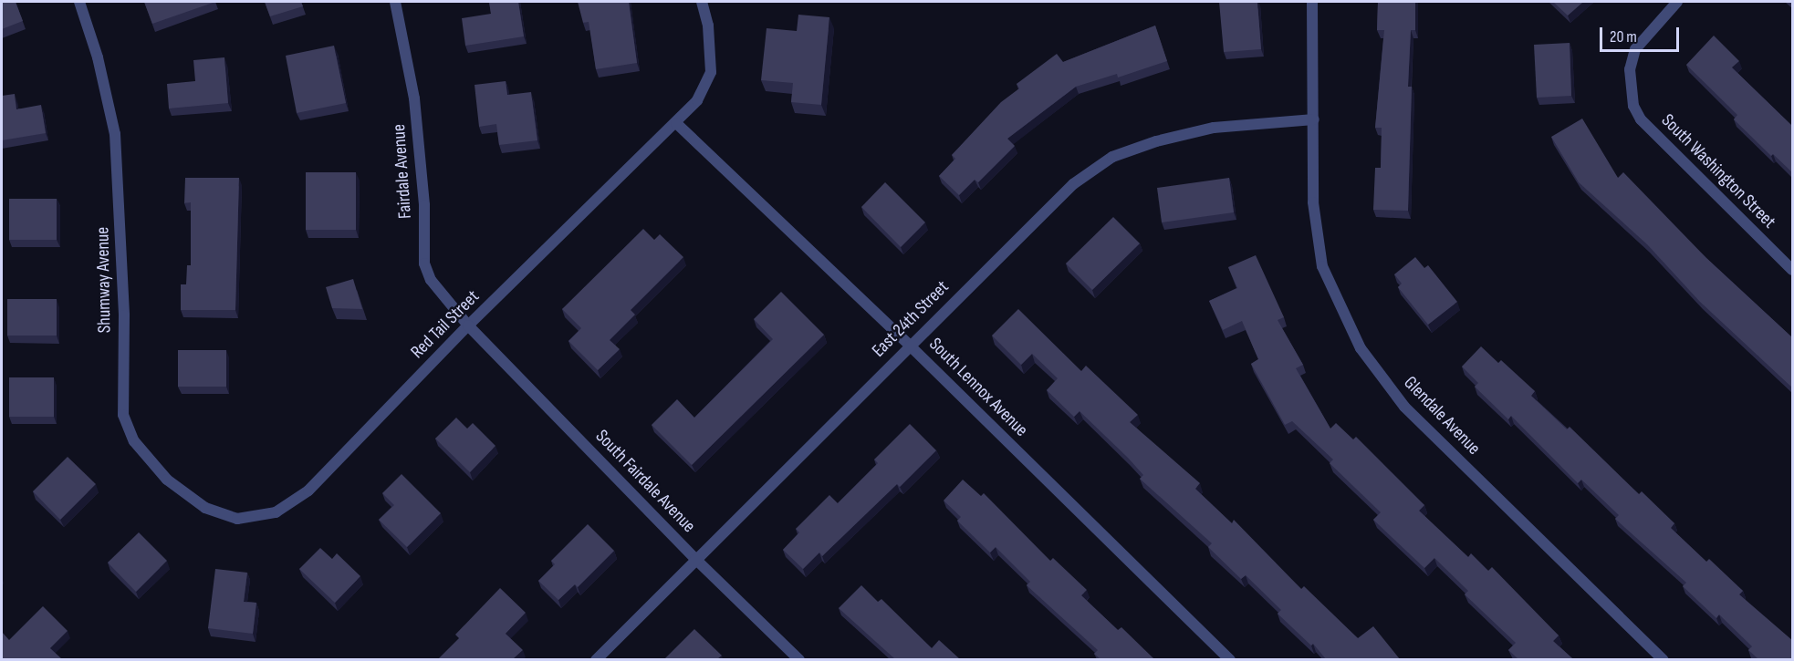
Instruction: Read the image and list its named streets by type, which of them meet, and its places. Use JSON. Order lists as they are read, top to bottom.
{
  "streets": {
    "street": [
      "Fairdale Avenue",
      "South Washington Street",
      "Shumway Avenue",
      "East 24th Street",
      "Red Tail Street",
      "South Lennox Avenue",
      "Glendale Avenue",
      "South Fairdale Avenue"
    ]
  },
  "crossings": [
    ["Fairdale Avenue", "Red Tail Street"],
    ["Fairdale Avenue", "South Fairdale Avenue"],
    ["Shumway Avenue", "Red Tail Street"],
    ["East 24th Street", "South Lennox Avenue"],
    ["East 24th Street", "Glendale Avenue"],
    ["East 24th Street", "South Fairdale Avenue"],
    ["Red Tail Street", "South Lennox Avenue"],
    ["Red Tail Street", "South Fairdale Avenue"]
  ],
  "scale_bar": "20 m"
}
